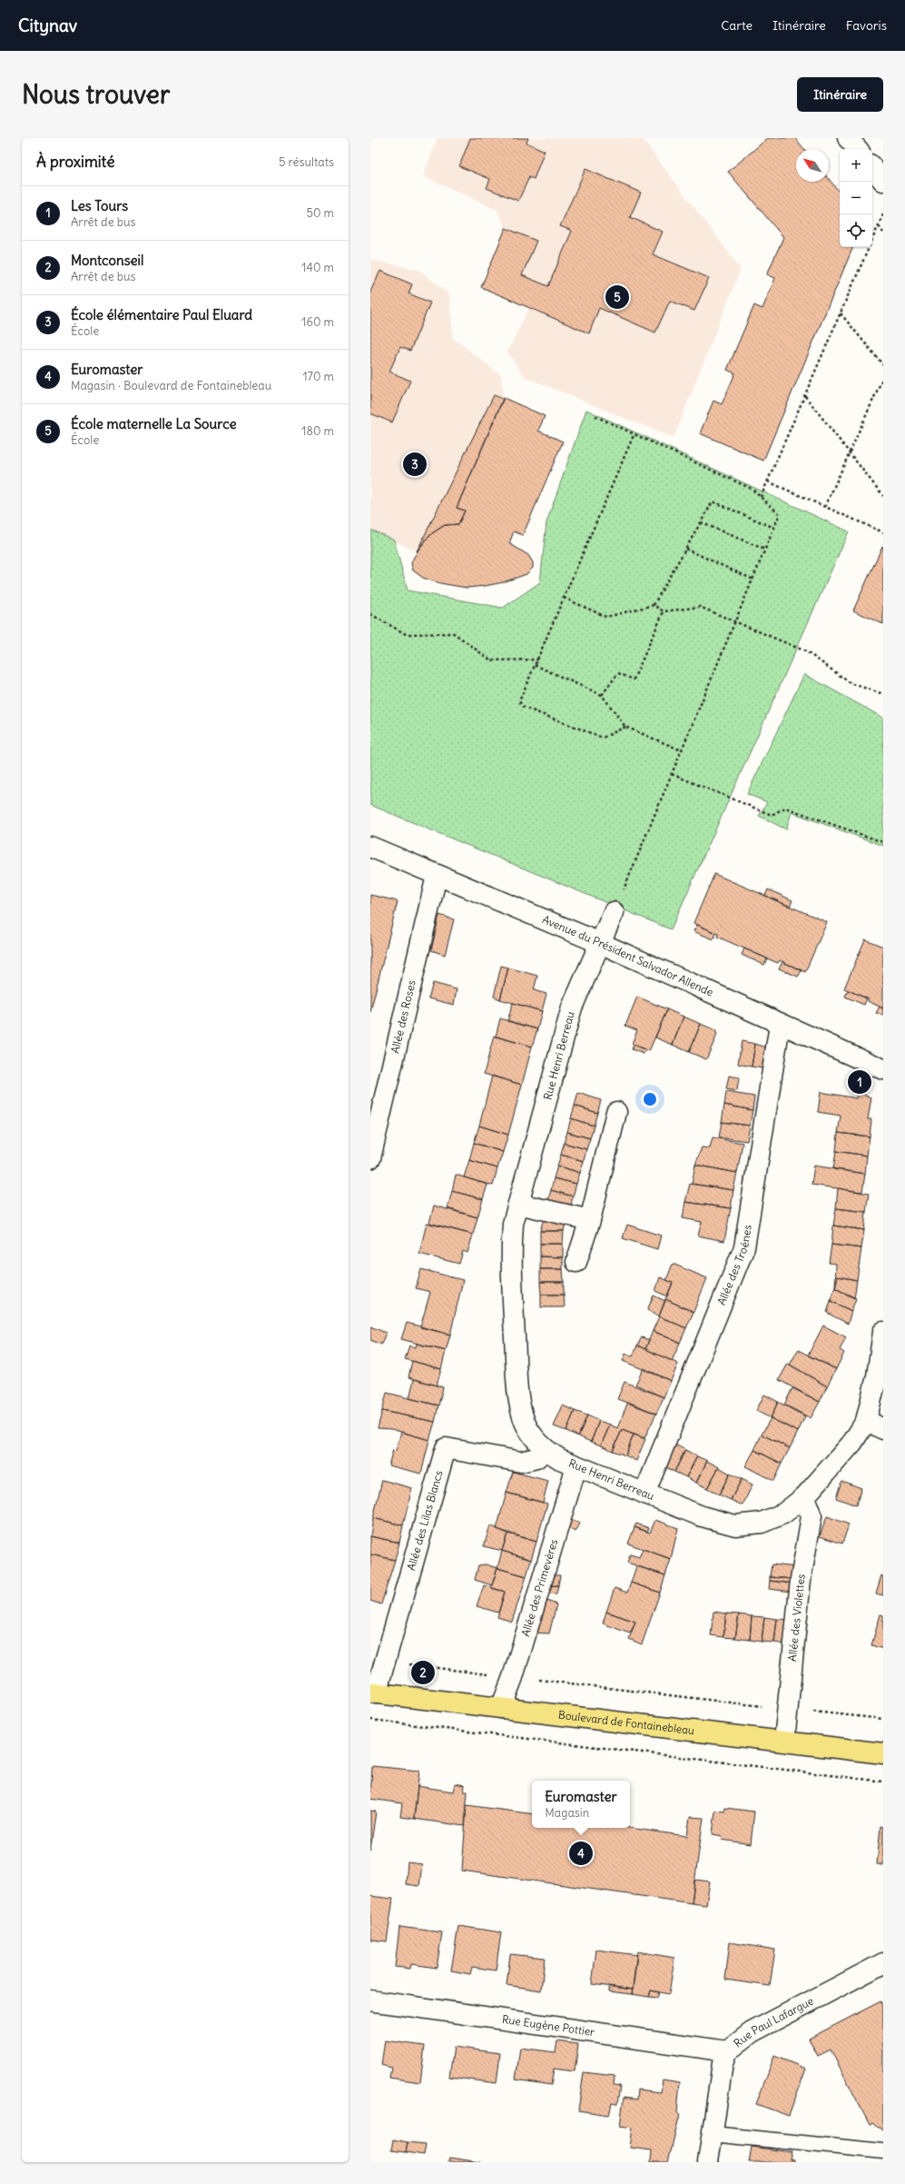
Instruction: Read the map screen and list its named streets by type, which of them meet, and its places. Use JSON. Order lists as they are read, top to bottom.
{
  "streets": {
    "main road": ["Boulevard de Fontainebleau"],
    "street": [
      "Avenue du Président Salvador Allende",
      "Allée des Roses",
      "Rue Henri Berreau",
      "Allée des Troénes",
      "Allée des Lilas Blancs",
      "Allée des Primevères",
      "Allée des Violettes",
      "Rue Paul Lafargue",
      "Rue Eugène Pottier"
    ]
  },
  "crossings": [
    ["Avenue du Président Salvador Allende", "Allée des Roses"],
    ["Avenue du Président Salvador Allende", "Rue Henri Berreau"],
    ["Avenue du Président Salvador Allende", "Allée des Troénes"],
    ["Rue Henri Berreau", "Allée des Troénes"],
    ["Rue Henri Berreau", "Allée des Lilas Blancs"],
    ["Rue Henri Berreau", "Allée des Primevères"],
    ["Rue Henri Berreau", "Allée des Violettes"],
    ["Allée des Lilas Blancs", "Boulevard de Fontainebleau"],
    ["Allée des Primevères", "Boulevard de Fontainebleau"],
    ["Allée des Violettes", "Boulevard de Fontainebleau"],
    ["Rue Paul Lafargue", "Rue Eugène Pottier"]
  ],
  "north": "top left",
  "page": {
    "header": "Citynav",
    "nav": ["Carte", "Itinéraire", "Favoris"],
    "buttons": "Itinéraire",
    "title": "Nous trouver",
    "heading": ["À proximité", "5 résultats"],
    "map_buttons": ["+", "−"],
    "list": [
      {
        "mark": "1",
        "name": "Les Tours",
        "note": "Arrêt de bus",
        "value": "50 m"
      },
      {
        "mark": "2",
        "name": "Montconseil",
        "note": "Arrêt de bus",
        "value": "140 m"
      },
      {
        "mark": "3",
        "name": "École élémentaire Paul Eluard",
        "note": "École",
        "value": "160 m"
      },
      {
        "mark": "4",
        "name": "Euromaster",
        "note": "Magasin · Boulevard de Fontainebleau",
        "value": "170 m"
      },
      {
        "mark": "5",
        "name": "École maternelle La Source",
        "note": "École",
        "value": "180 m"
      }
    ],
    "pins": [
      "5",
      "3",
      "1",
      "2",
      "4"
    ],
    "popup": ["Euromaster", "Magasin"]
  }
}
